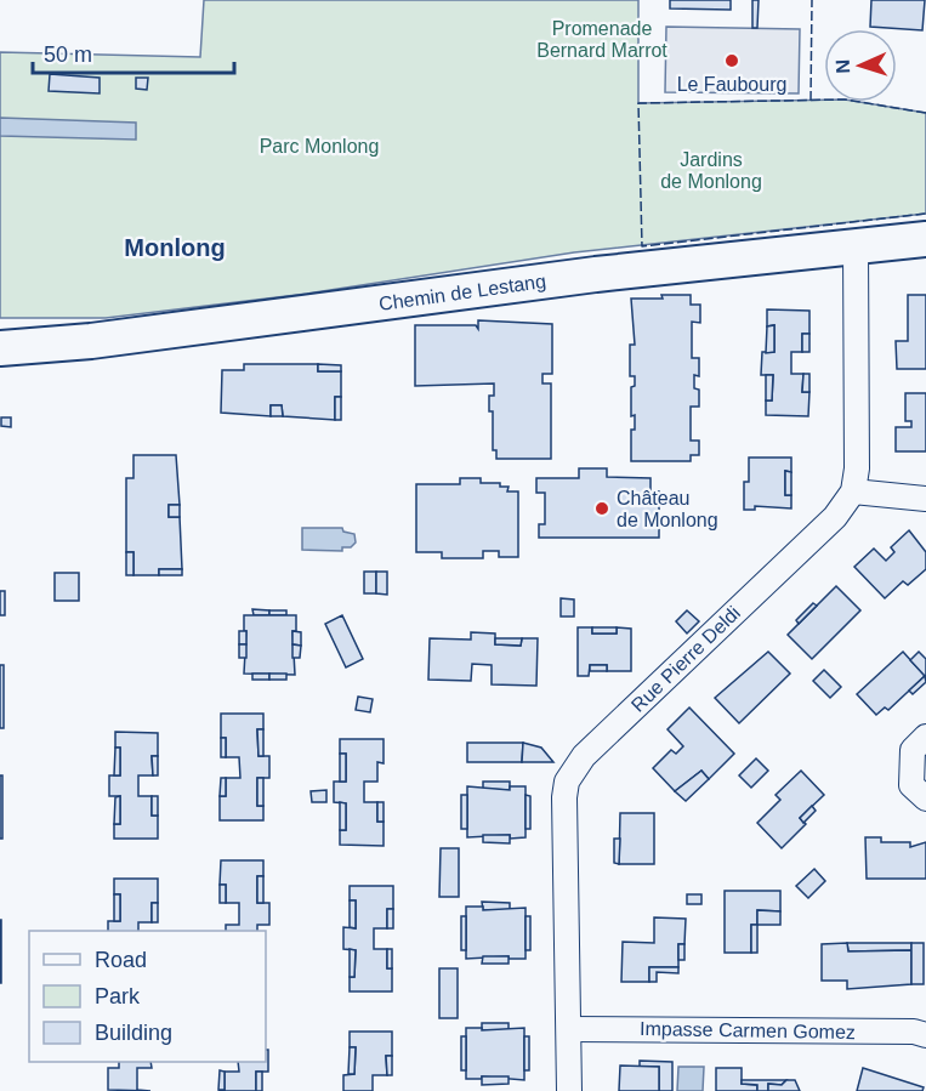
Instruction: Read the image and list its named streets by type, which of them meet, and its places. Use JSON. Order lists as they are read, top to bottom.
{
  "streets": {
    "street": ["Chemin de Lestang", "Rue Pierre Deldi", "Impasse Carmen Gomez"]
  },
  "crossings": [
    ["Rue Pierre Deldi", "Impasse Carmen Gomez"]
  ],
  "districts": ["Monlong"],
  "parks": ["Promenade Bernard Marrot", "Parc Monlong", "Jardins de Monlong"],
  "places": ["Le Faubourg", "Château de Monlong"],
  "legend": ["Road", "Park", "Building"],
  "scale_bar": "50 m",
  "north": "left"
}
